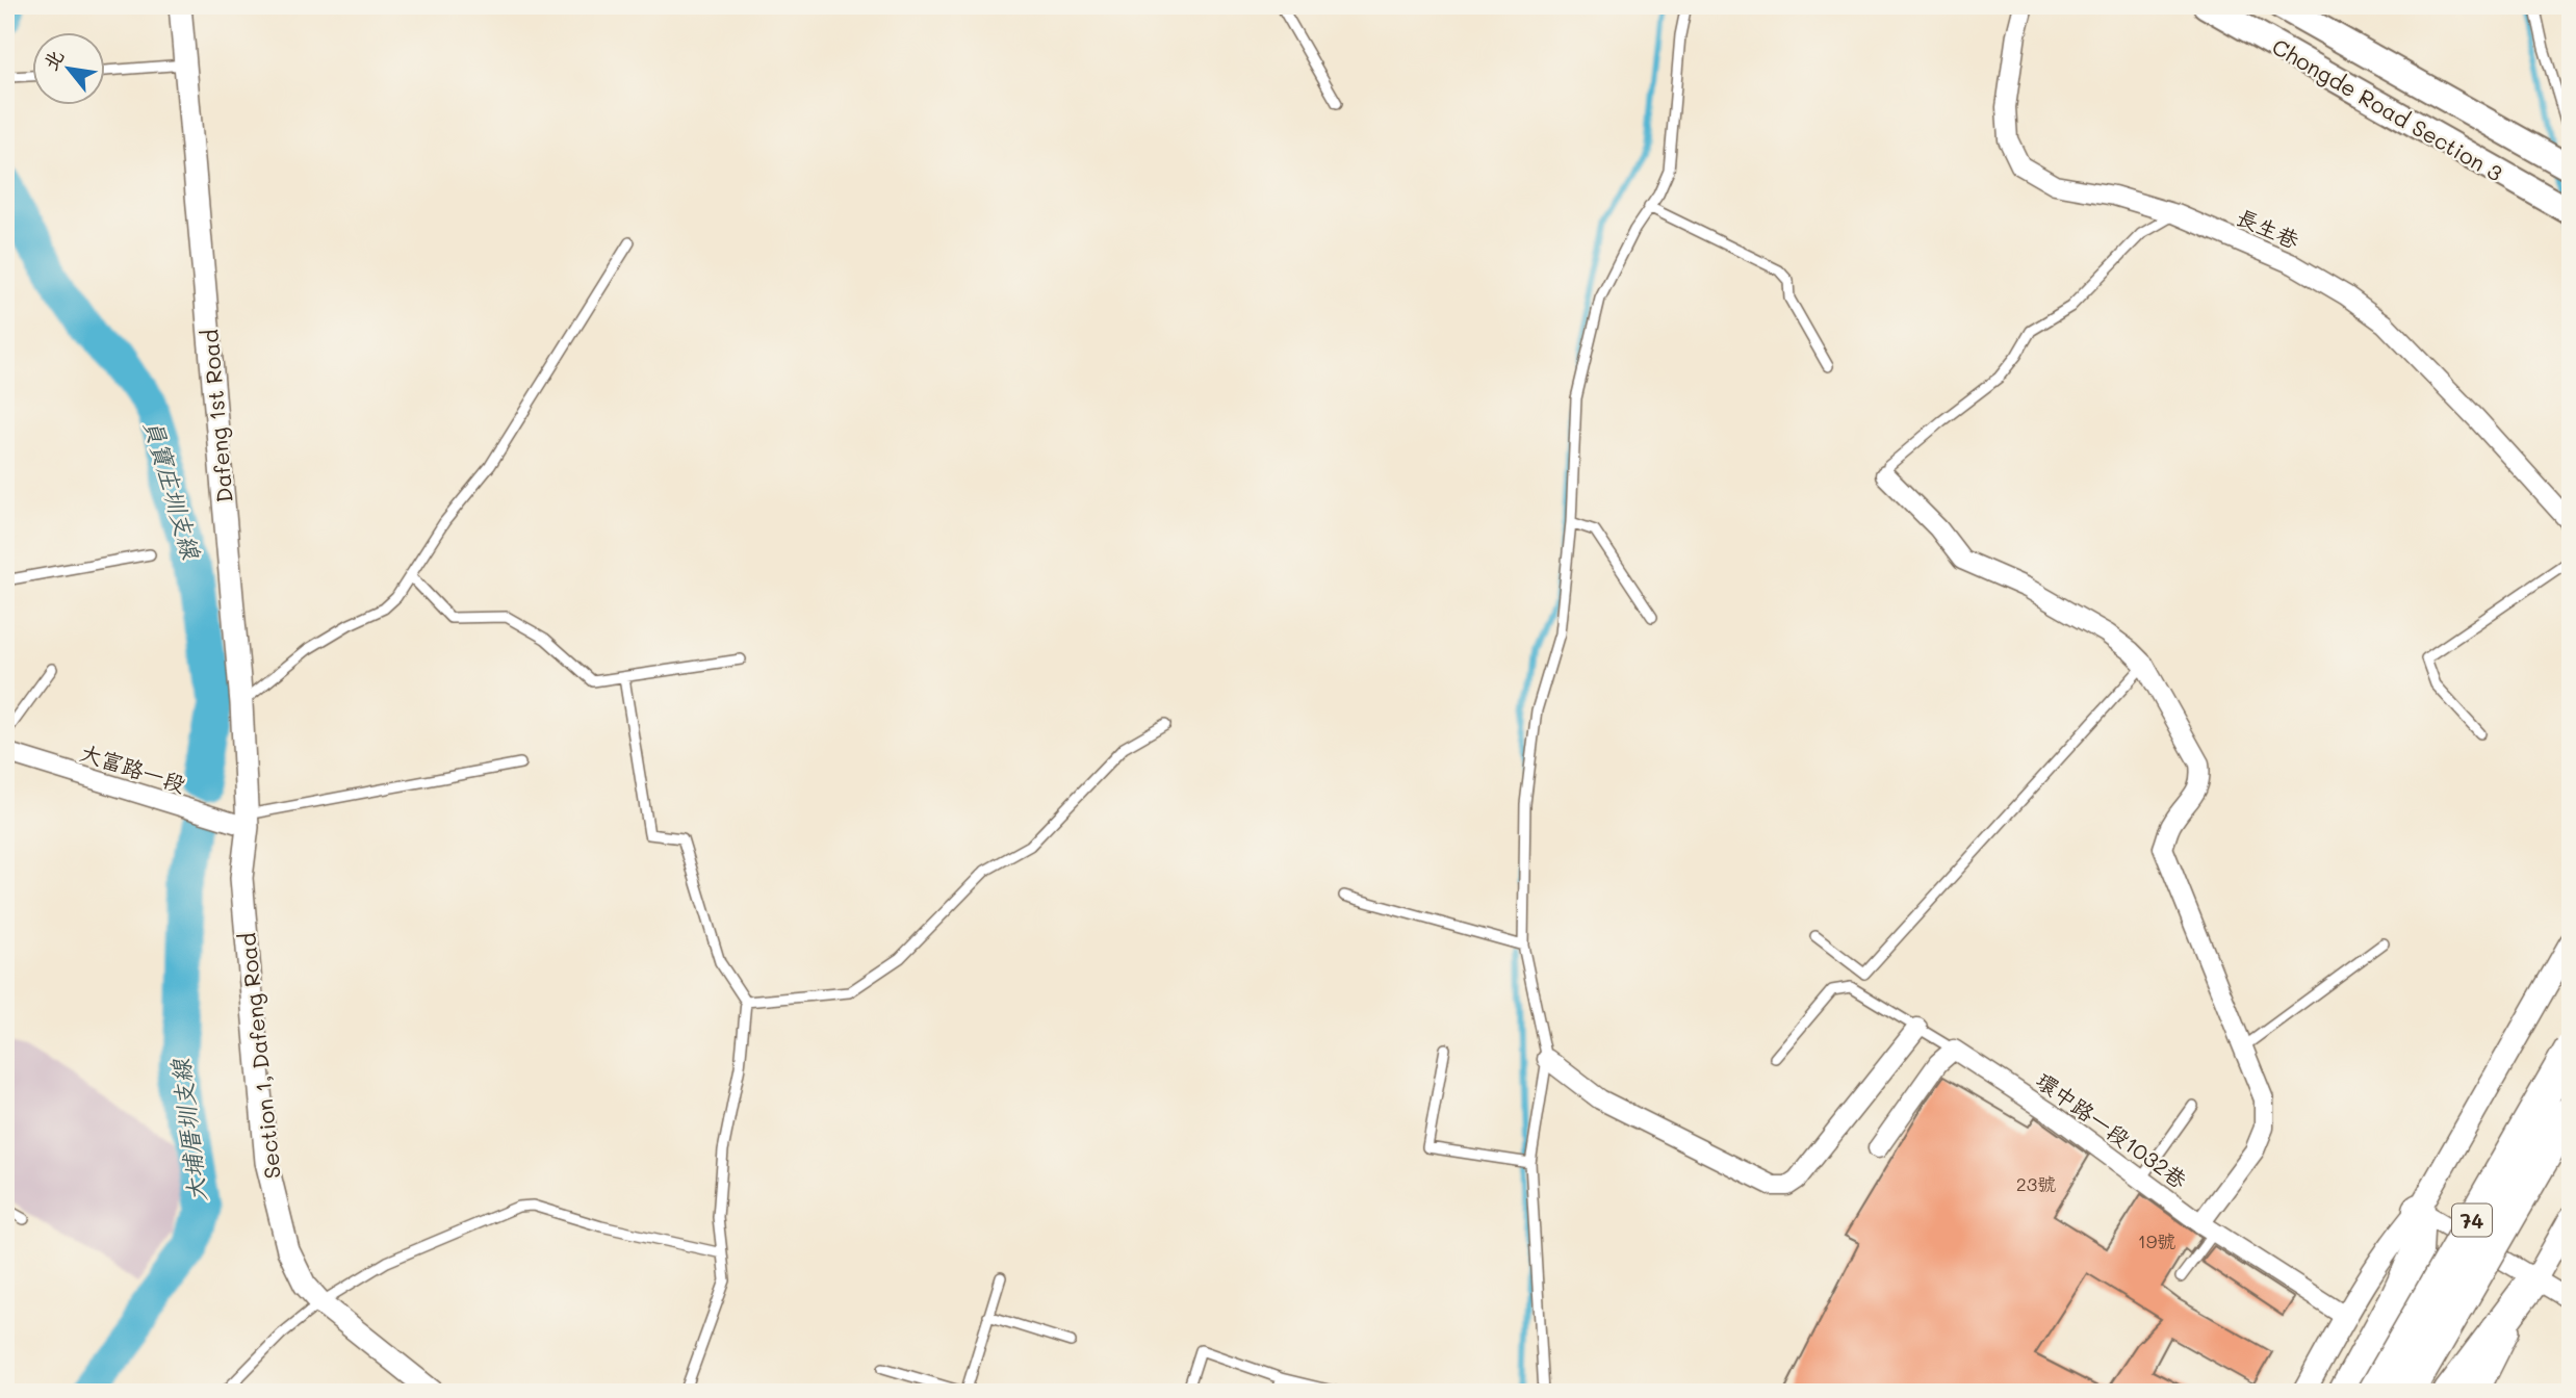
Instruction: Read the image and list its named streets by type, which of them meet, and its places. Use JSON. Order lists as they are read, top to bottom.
{
  "streets": {
    "highway": ["74"],
    "main road": ["Chongde Road Section 3"],
    "street": [
      "長生巷",
      "Dafeng 1st Road",
      "大富路一段",
      "Section 1, Dafeng Road",
      "環中路一段1032巷"
    ]
  },
  "crossings": [
    ["Dafeng 1st Road", "大富路一段"],
    ["Dafeng 1st Road", "Section 1, Dafeng Road"],
    ["大富路一段", "Section 1, Dafeng Road"]
  ],
  "water": ["員寶庄圳支線", "大埔厝圳支線"],
  "house_numbers": ["23號", "19號"],
  "north": "top left"
}
